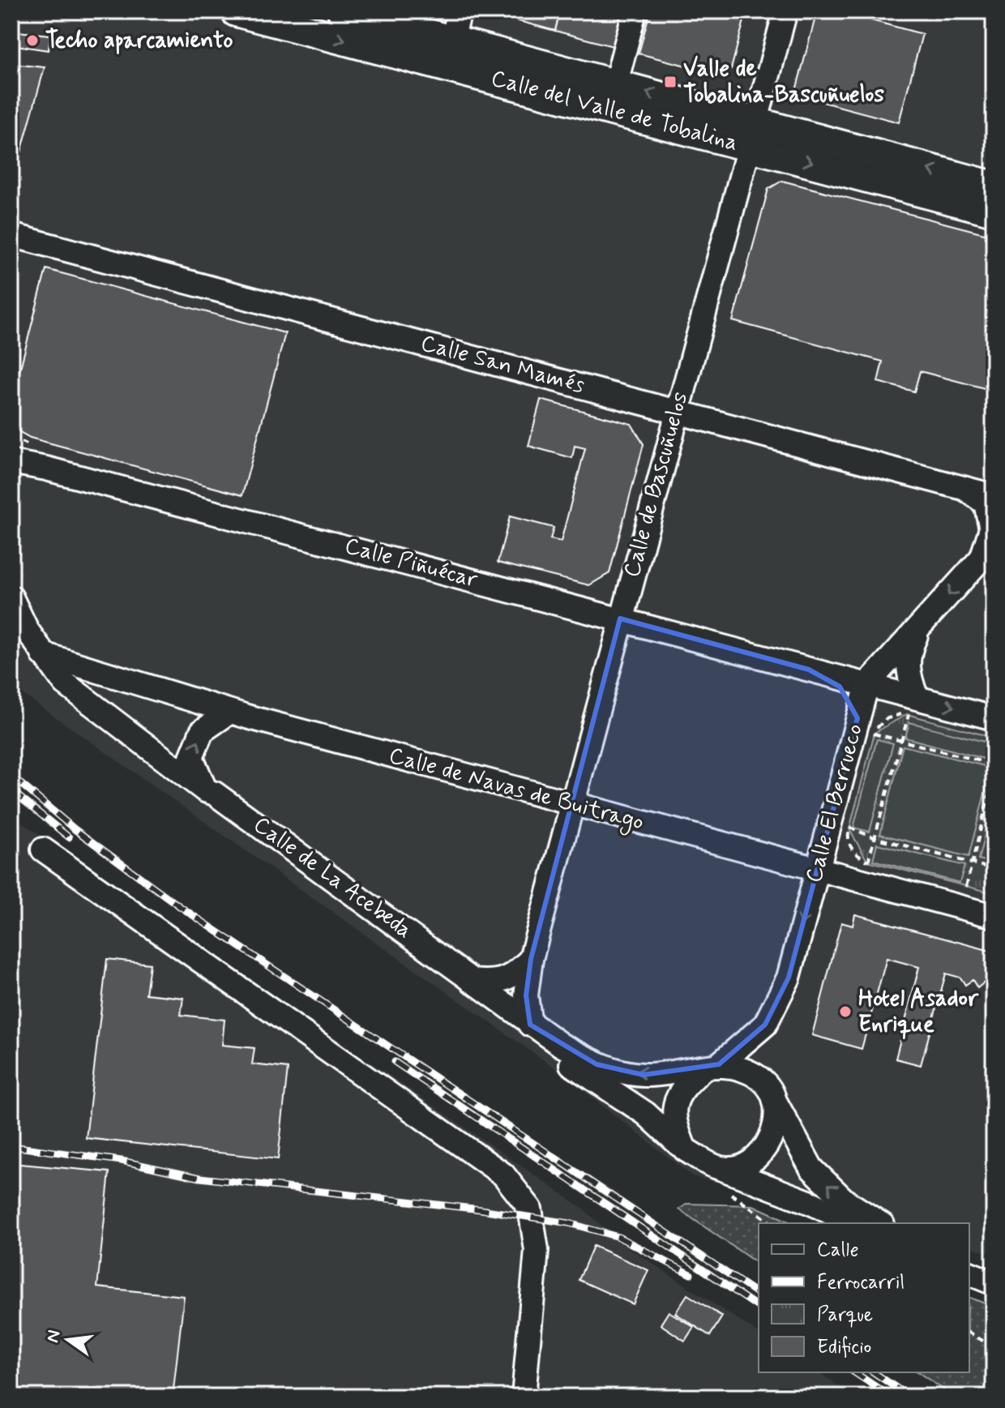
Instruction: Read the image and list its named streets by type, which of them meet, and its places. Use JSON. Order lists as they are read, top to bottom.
{
  "streets": {
    "main road": ["Calle del Valle de Tobalina"],
    "street": [
      "Calle San Mamés",
      "Calle de Bascuñuelos",
      "Calle Piñuécar",
      "Calle de Navas de Buitrago",
      "Calle El Berrueco",
      "Calle de La Acebeda"
    ]
  },
  "crossings": [
    ["Calle del Valle de Tobalina", "Calle de Bascuñuelos"],
    ["Calle San Mamés", "Calle de Bascuñuelos"],
    ["Calle San Mamés", "Calle El Berrueco"],
    ["Calle de Bascuñuelos", "Calle Piñuécar"],
    ["Calle de Bascuñuelos", "Calle de Navas de Buitrago"],
    ["Calle de Bascuñuelos", "Calle de La Acebeda"],
    ["Calle Piñuécar", "Calle El Berrueco"],
    ["Calle de Navas de Buitrago", "Calle El Berrueco"],
    ["Calle de Navas de Buitrago", "Calle de La Acebeda"],
    ["Calle El Berrueco", "Calle de La Acebeda"]
  ],
  "one_way": ["Calle El Berrueco"],
  "places": {
    "other": ["Techo aparcamiento", "Hotel Asador Enrique"],
    "transit": ["Valle de Tobalina-Bascuñuelos"]
  },
  "legend": [
    "Calle",
    "Ferrocarril",
    "Parque",
    "Edificio"
  ],
  "north": "left"
}
